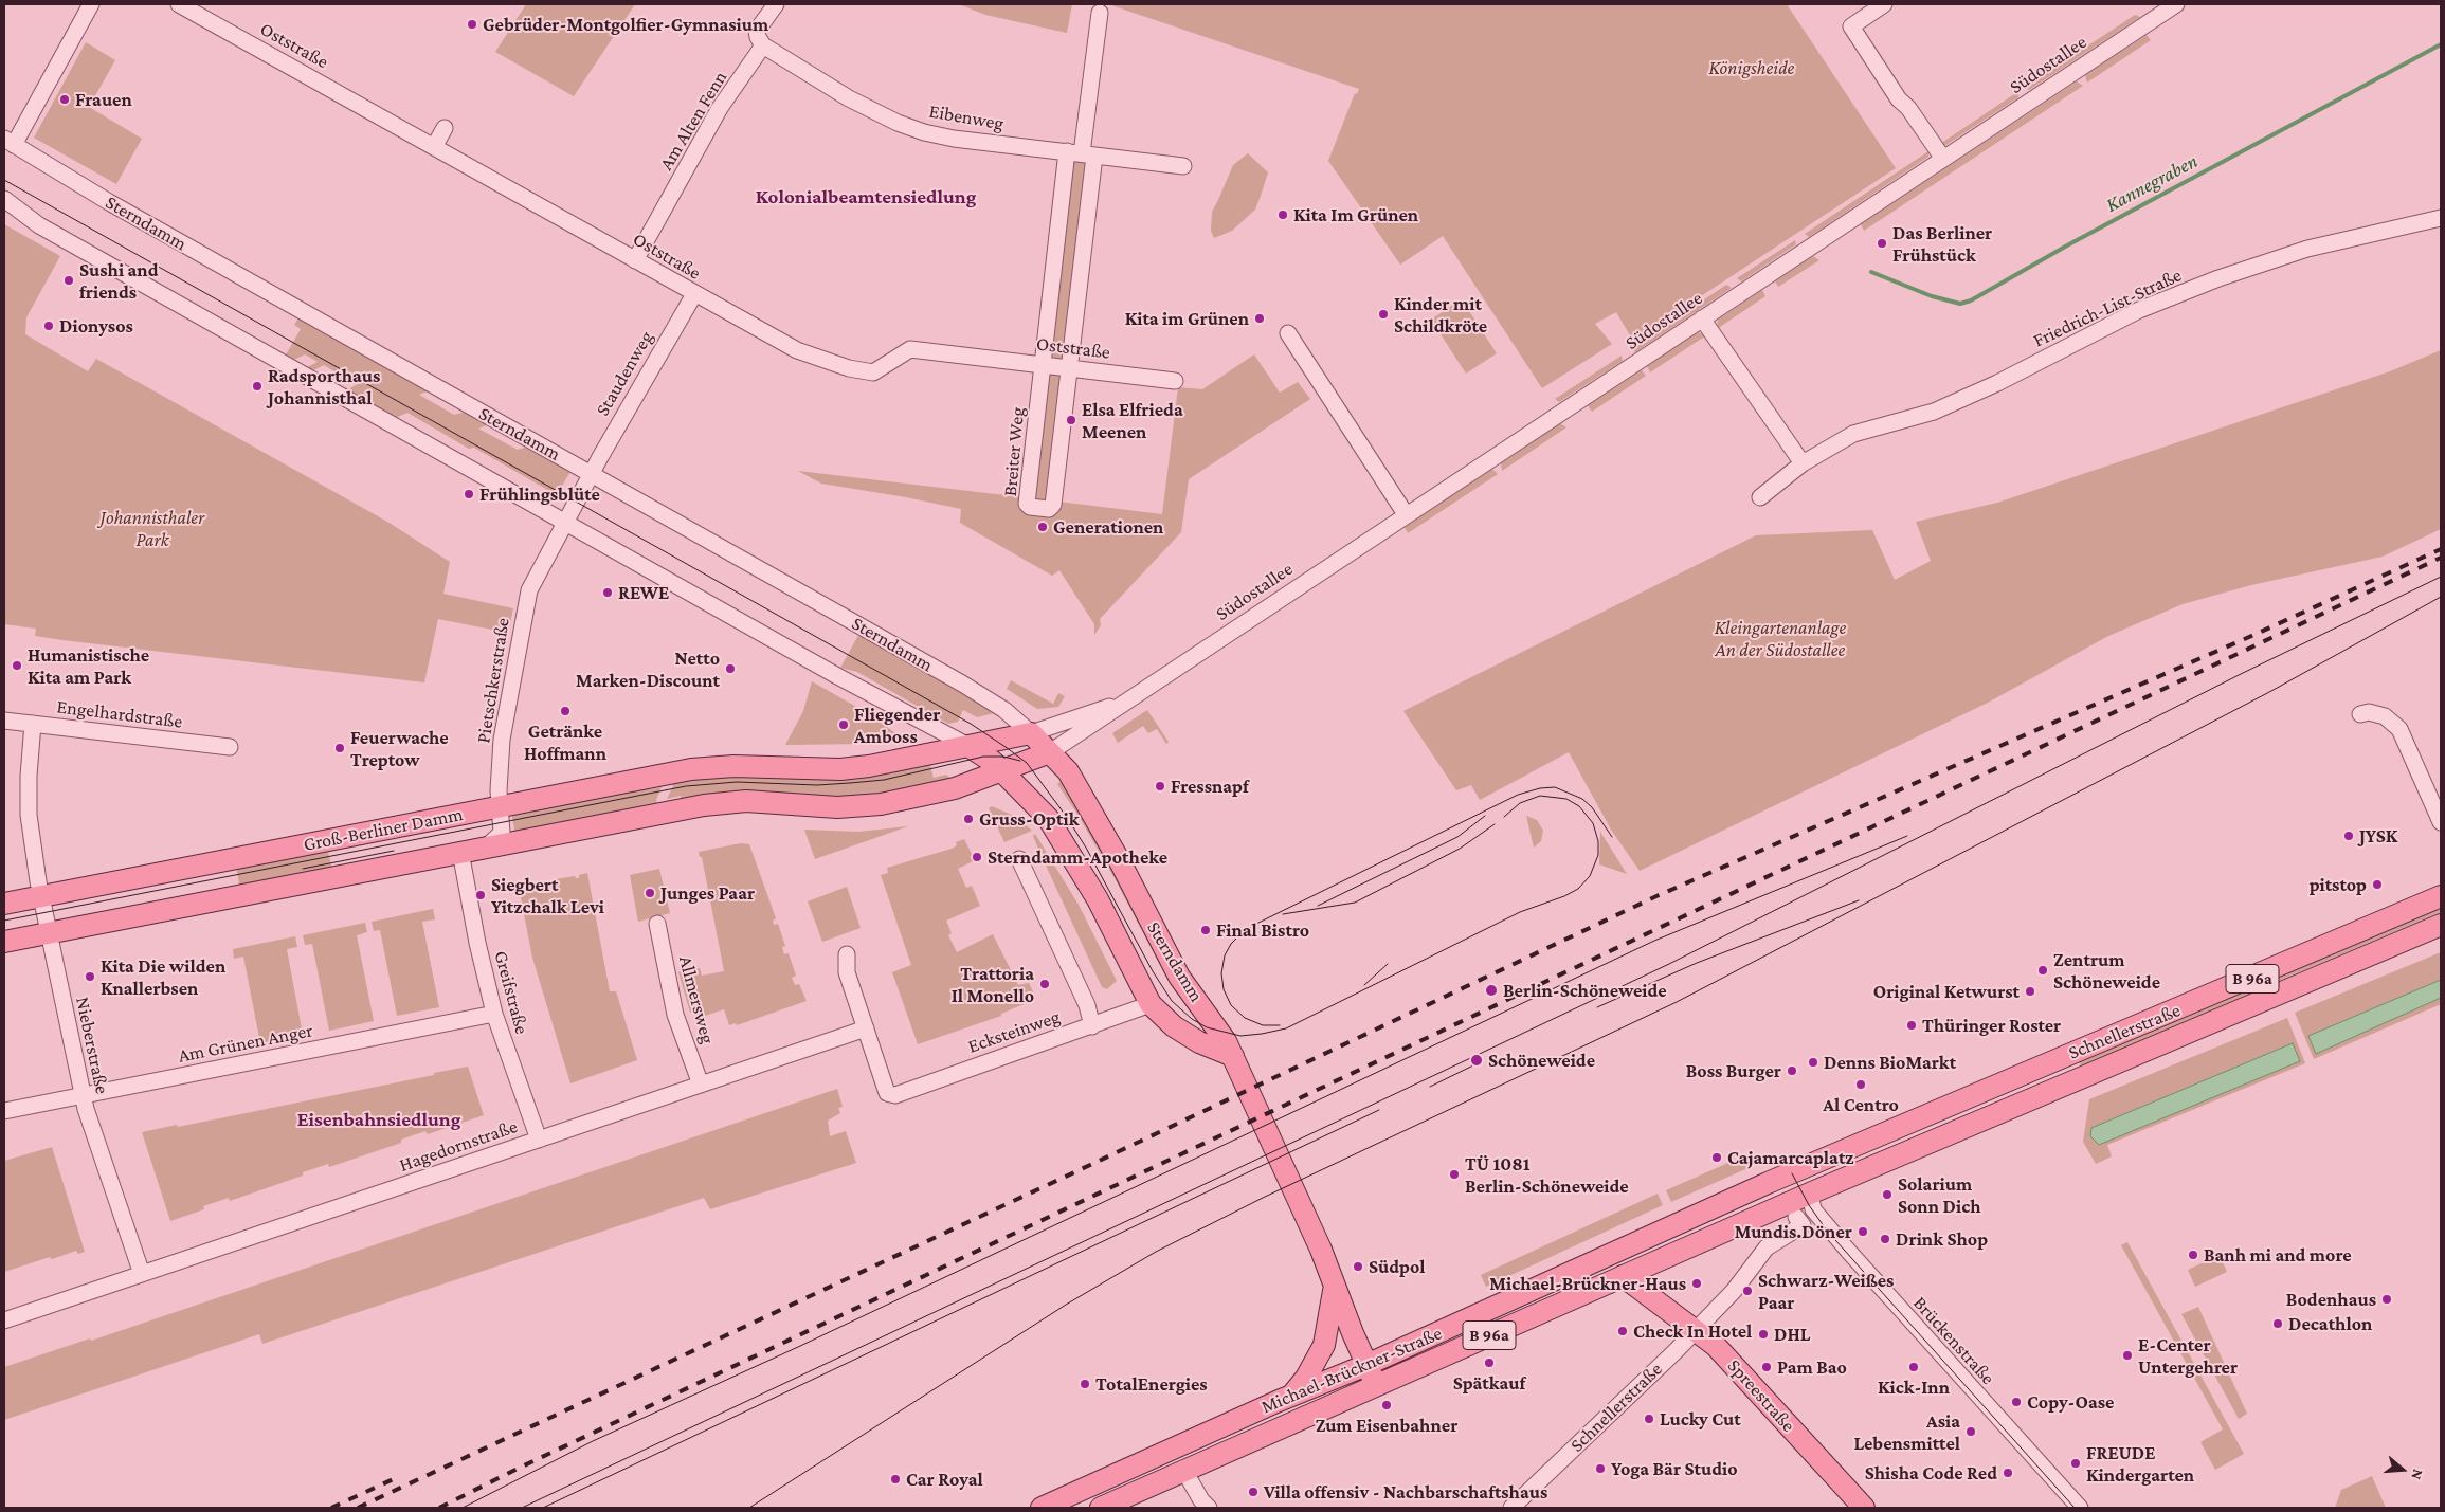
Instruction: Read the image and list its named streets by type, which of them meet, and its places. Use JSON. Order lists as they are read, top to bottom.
{
  "streets": {
    "main road": [
      "Sterndamm",
      "Groß-Berliner Damm",
      "B 96a",
      "Schnellerstraße",
      "Michael-Brückner-Straße",
      "Spreestraße"
    ],
    "street": [
      "Oststraße",
      "Südostallee",
      "Eibenweg",
      "Am Alten Fenn",
      "Friedrich-List-Straße",
      "Staudenweg",
      "Breiter Weg",
      "Pietschkerstraße",
      "Engelhardstraße",
      "Greifstraße",
      "Allmersweg",
      "Ecksteinweg",
      "Am Grünen Anger",
      "Nieberstraße",
      "Hagedornstraße",
      "Brückenstraße"
    ]
  },
  "crossings": [
    ["Oststraße", "Am Alten Fenn"],
    ["Oststraße", "Staudenweg"],
    ["Oststraße", "Breiter Weg"],
    ["Südostallee", "Sterndamm"],
    ["Eibenweg", "Am Alten Fenn"],
    ["Eibenweg", "Breiter Weg"],
    ["Sterndamm", "Staudenweg"],
    ["Sterndamm", "Pietschkerstraße"],
    ["Sterndamm", "Groß-Berliner Damm"],
    ["Sterndamm", "Ecksteinweg"],
    ["Sterndamm", "Michael-Brückner-Straße"],
    ["Staudenweg", "Pietschkerstraße"],
    ["Pietschkerstraße", "Groß-Berliner Damm"],
    ["Engelhardstraße", "Nieberstraße"],
    ["Groß-Berliner Damm", "Greifstraße"],
    ["Groß-Berliner Damm", "Nieberstraße"],
    ["Greifstraße", "Am Grünen Anger"],
    ["Greifstraße", "Hagedornstraße"],
    ["Allmersweg", "Hagedornstraße"],
    ["Ecksteinweg", "Hagedornstraße"],
    ["Schnellerstraße", "Brückenstraße"],
    ["Schnellerstraße", "Michael-Brückner-Straße"],
    ["Schnellerstraße", "Spreestraße"],
    ["Am Grünen Anger", "Nieberstraße"],
    ["Nieberstraße", "Hagedornstraße"],
    ["Brückenstraße", "Michael-Brückner-Straße"],
    ["Michael-Brückner-Straße", "Spreestraße"]
  ],
  "districts": ["Kolonialbeamtensiedlung", "Eisenbahnsiedlung"],
  "water": ["Kannegraben"],
  "parks": ["Königsheide", "Johannisthaler Park", "Kleingartenanlage An der Südostallee"],
  "places": [
    "Gebrüder-Montgolfier-Gymnasium",
    "Frauen",
    "Kita Im Grünen",
    "Das Berliner Frühstück",
    "Sushi and friends",
    "Kinder mit Schildkröte",
    "Kita im Grünen",
    "Dionysos",
    "Radsporthaus Johannisthal",
    "Elsa Elfrieda Meenen",
    "Frühlingsblüte",
    "Generationen",
    "REWE",
    "Humanistische Kita am Park",
    "Netto Marken-Discount",
    "Getränke Hoffmann",
    "Fliegender Amboss",
    "Feuerwache Treptow",
    "Fressnapf",
    "Gruss-Optik",
    "JYSK",
    "Sterndamm-Apotheke",
    "pitstop",
    "Junges Paar",
    "Siegbert Yitzchalk Levi",
    "Final Bistro",
    "Zentrum Schöneweide",
    "Kita Die wilden Knallerbsen",
    "Trattoria Il Monello",
    "Berlin-Schöneweide",
    "Original Ketwurst",
    "Thüringer Roster",
    "Schöneweide",
    "Denns BioMarkt",
    "Boss Burger",
    "Al Centro",
    "Cajamarcaplatz",
    "TÜ 1081 Berlin-Schöneweide",
    "Solarium Sonn Dich",
    "Mundis.Döner",
    "Drink Shop",
    "Banh mi and more",
    "Südpol",
    "Michael-Brückner-Haus",
    "Schwarz-Weißes Paar",
    "Bodenhaus",
    "Decathlon",
    "Check In Hotel",
    "DHL",
    "E-Center Untergehrer",
    "Spätkauf",
    "Pam Bao",
    "Kick-Inn",
    "TotalEnergies",
    "Copy-Oase",
    "Zum Eisenbahner",
    "Lucky Cut",
    "Asia Lebensmittel",
    "FREUDE Kindergarten",
    "Yoga Bär Studio",
    "Shisha Code Red",
    "Car Royal",
    "Villa offensiv - Nachbarschaftshaus"
  ],
  "north": "right"
}
